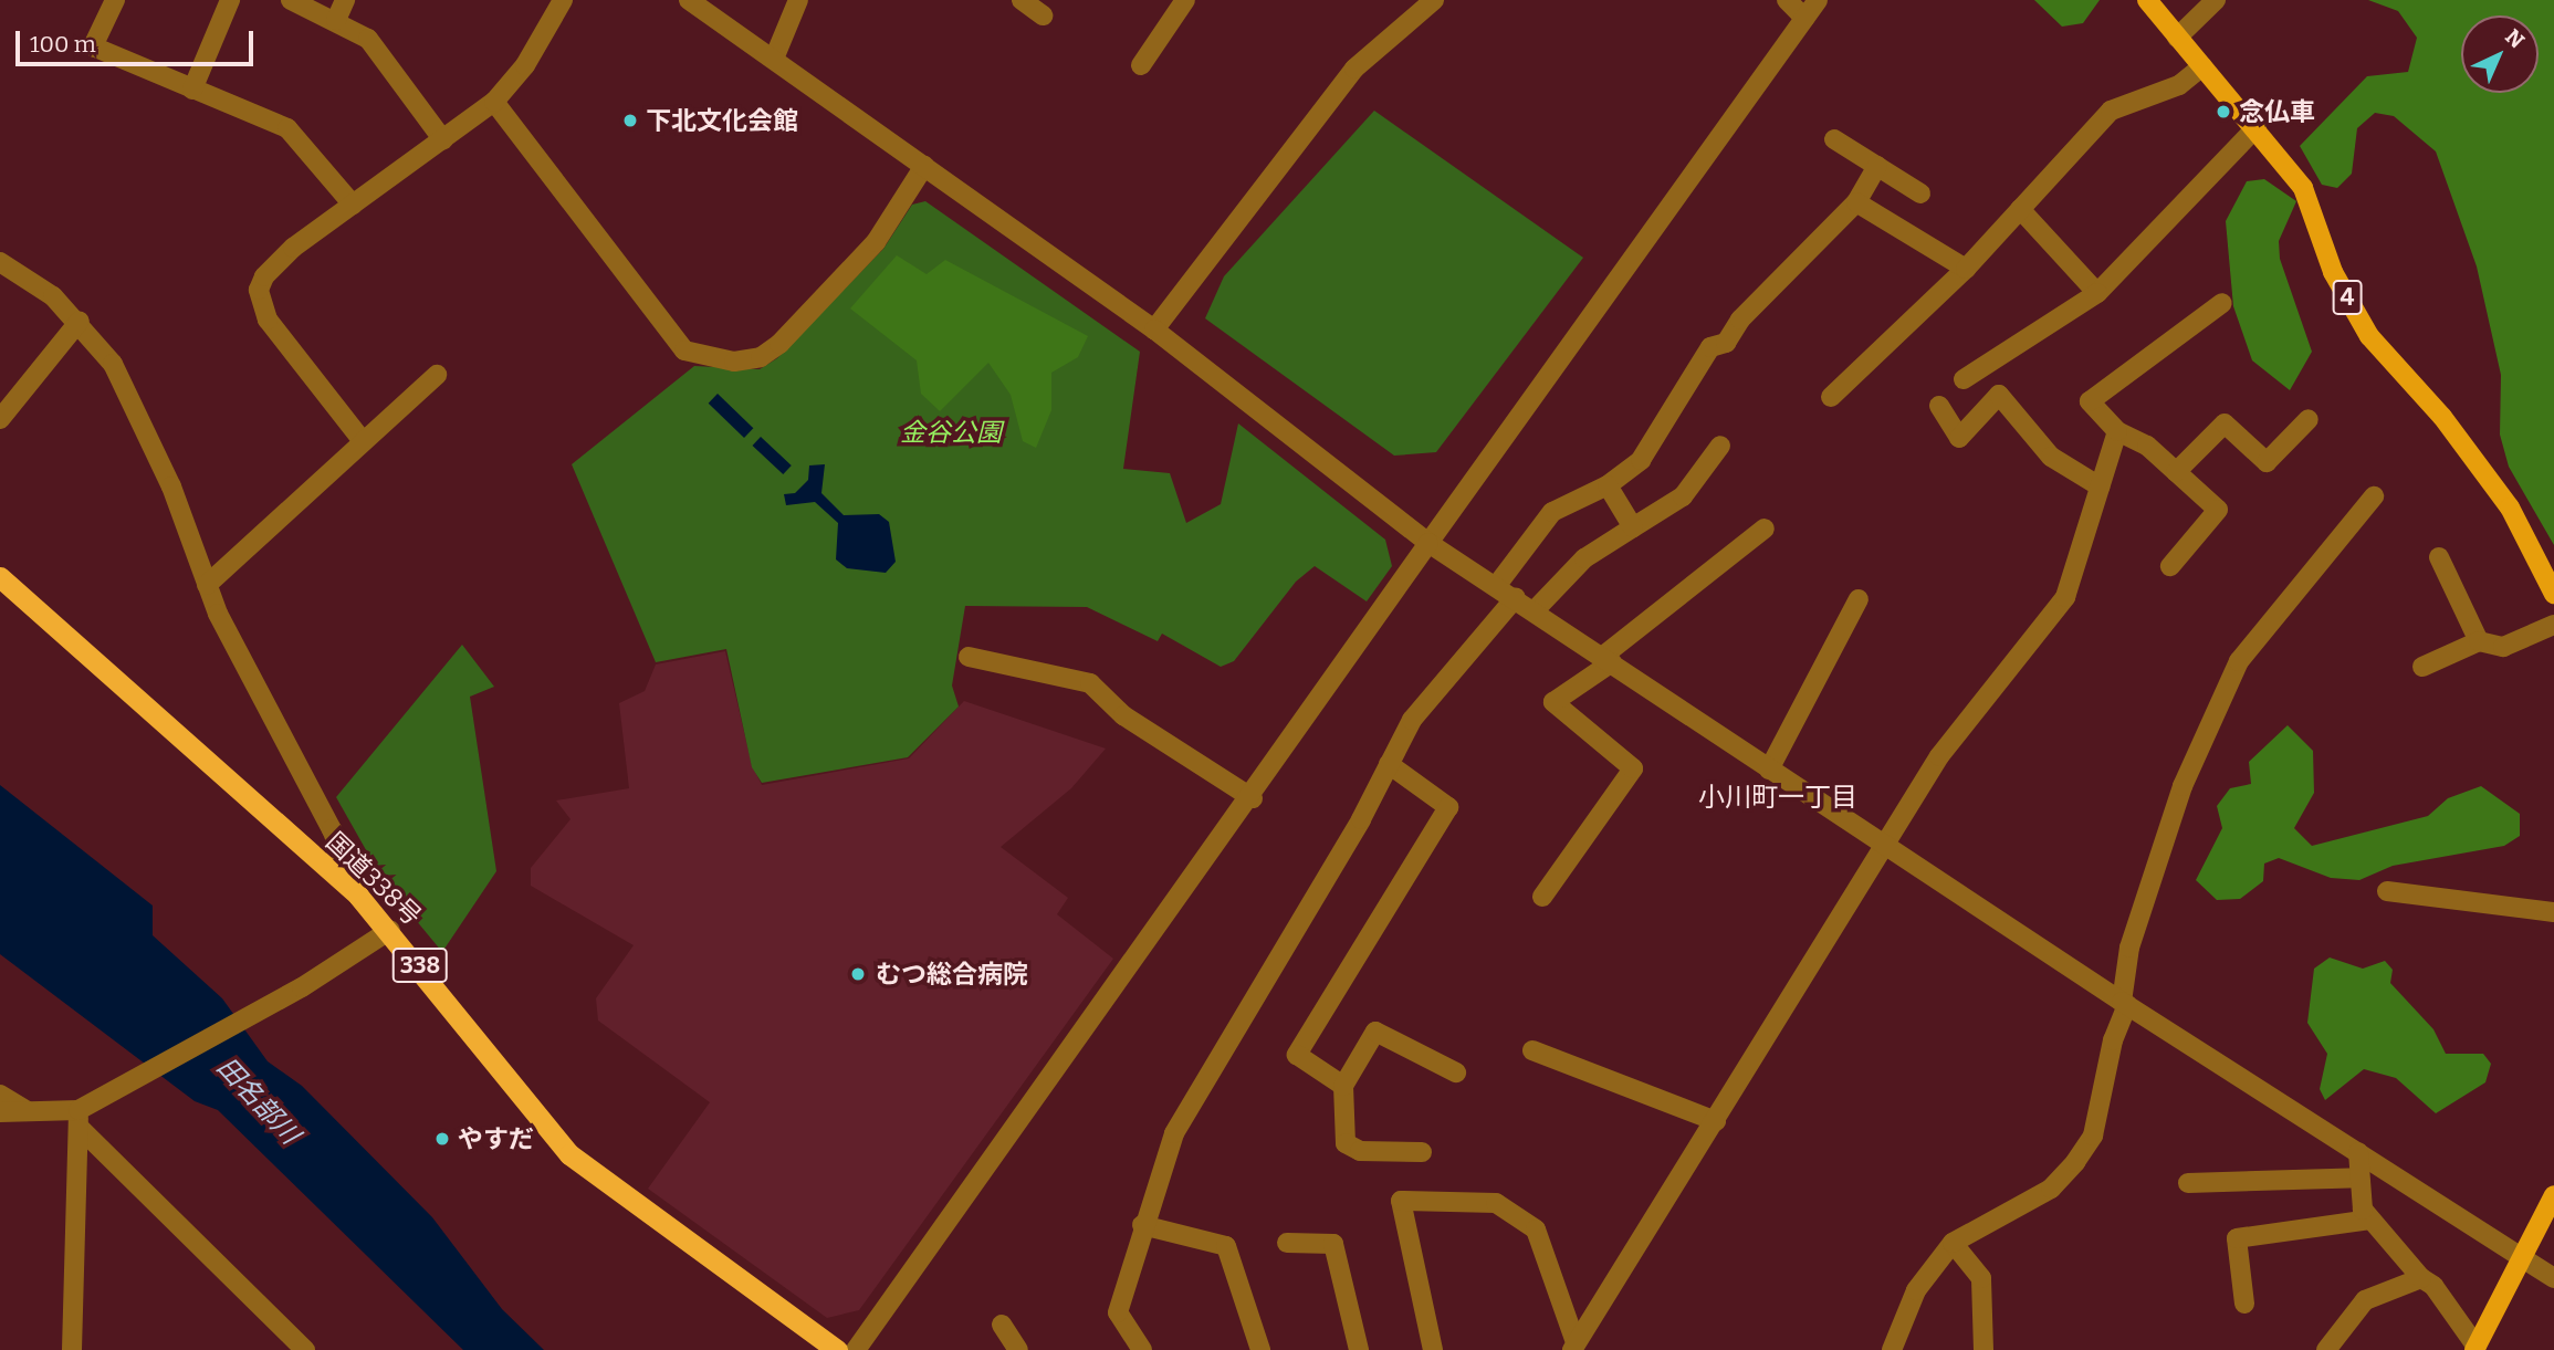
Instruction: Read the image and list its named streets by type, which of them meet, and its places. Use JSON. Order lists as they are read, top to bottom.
{
  "streets": {
    "highway": ["国道338号", "338"],
    "main road": ["4"]
  },
  "districts": ["小川町一丁目"],
  "water": ["田名部川"],
  "parks": ["金谷公園"],
  "places": [
    "念仏車",
    "下北文化会館",
    "むつ総合病院",
    "やすだ"
  ],
  "scale_bar": "100 m",
  "north": "top right"
}
